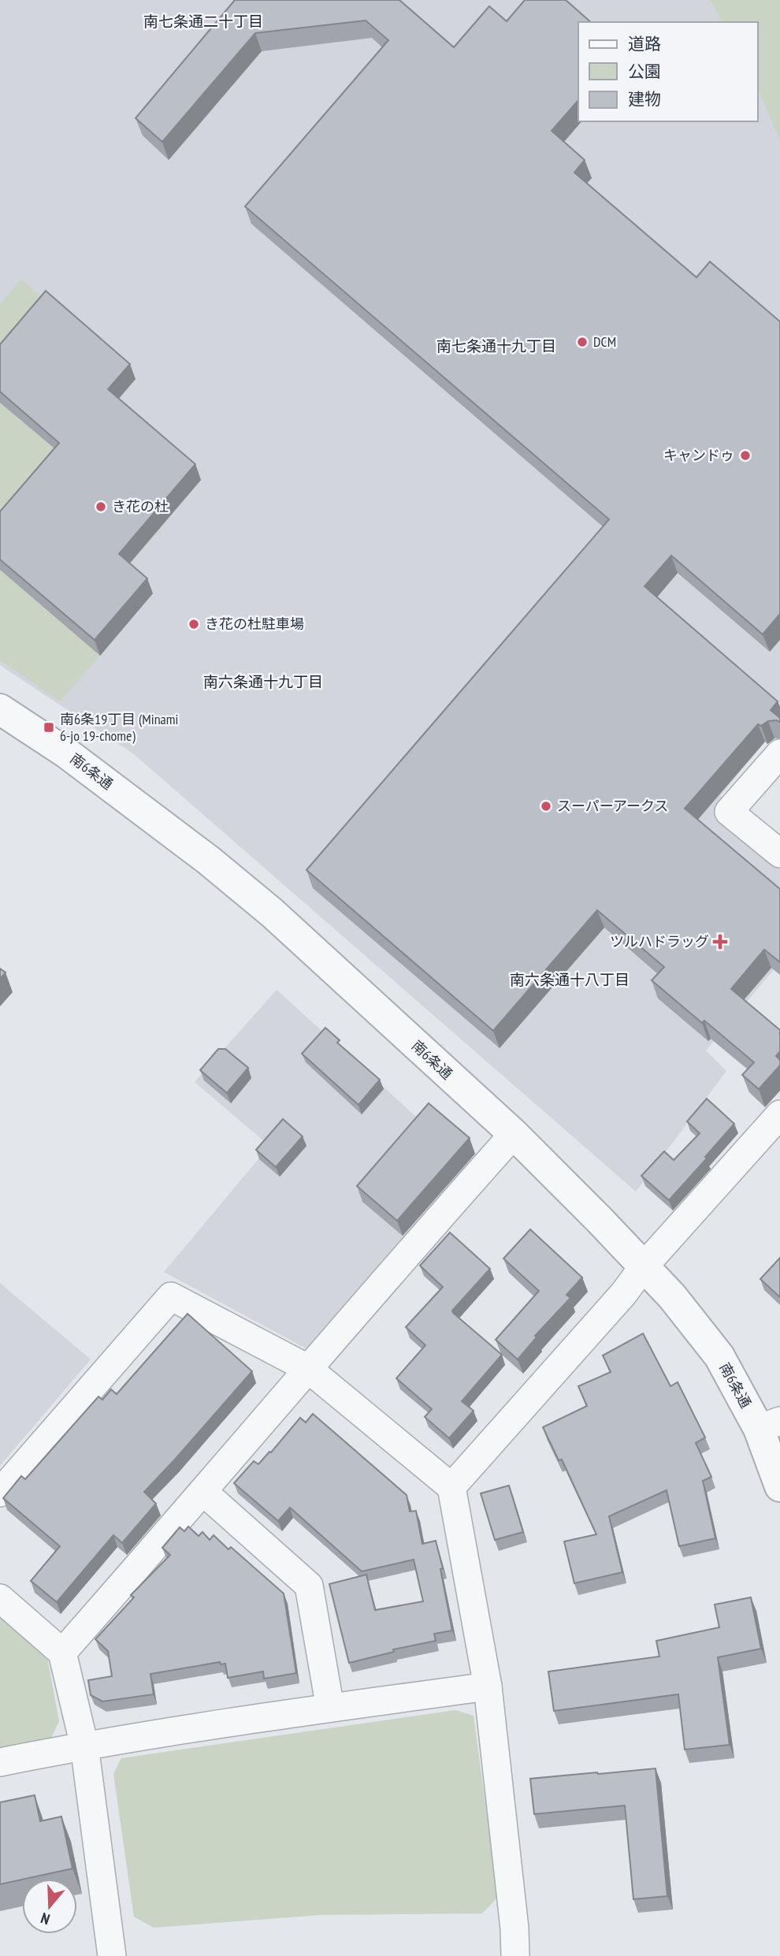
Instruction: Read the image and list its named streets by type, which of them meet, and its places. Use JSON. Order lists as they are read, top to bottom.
{
  "streets": {
    "street": ["南6条通"]
  },
  "districts": [
    "南七条通二十丁目",
    "南七条通十九丁目",
    "南六条通十九丁目",
    "南六条通十八丁目"
  ],
  "places": {
    "other": [
      "DCM",
      "キャンドゥ",
      "き花の杜",
      "き花の杜駐車場",
      "スーパーアークス"
    ],
    "transit": ["南6条19丁目 (Minami 6-jo 19-chome)"],
    "health": ["ツルハドラッグ"]
  },
  "legend": ["道路", "公園", "建物"],
  "north": "bottom"
}
